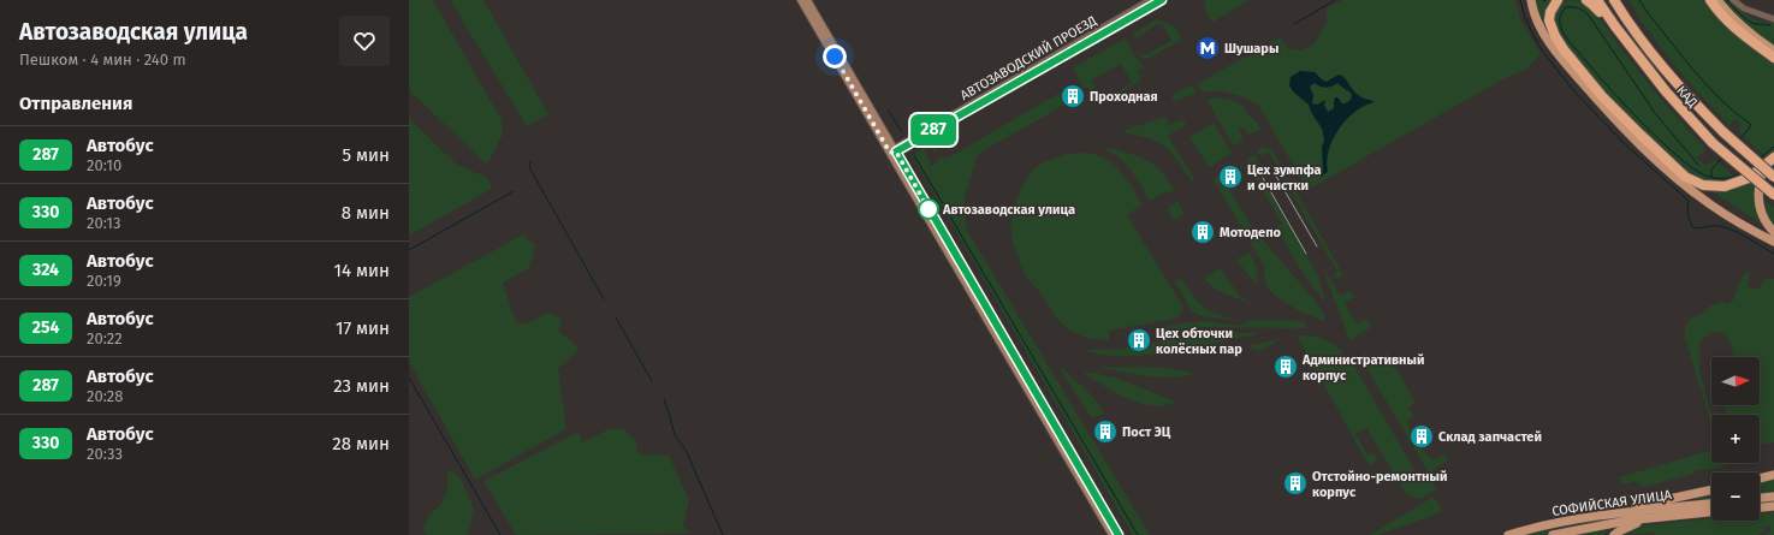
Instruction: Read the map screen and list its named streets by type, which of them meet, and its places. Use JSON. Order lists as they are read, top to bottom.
{
  "streets": {
    "highway": ["КАД"],
    "main road": ["СОФИЙСКАЯ УЛИЦА"],
    "street": ["АВТОЗАВОДСКИЙ ПРОЕЗД"]
  },
  "places": {
    "metro station": ["Шушары"],
    "building": [
      "Проходная",
      "Цех зумпфа и очистки",
      "Мотодепо",
      "Цех обточки колёсных пар",
      "Административный корпус",
      "Пост ЭЦ",
      "Склад запчастей",
      "Отстойно-ремонтный корпус"
    ],
    "other": ["Автозаводская улица"]
  },
  "lines": ["bus line 287"],
  "north": "right",
  "page": {
    "heading": [
      ["Автозаводская улица", "Пешком · 4 мин · 240 m"],
      "Отправления"
    ],
    "on_map": "287",
    "list": [
      {
        "mark": "287",
        "name": "Автобус",
        "note": "20:10",
        "value": "5 мин"
      },
      {
        "mark": "330",
        "name": "Автобус",
        "note": "20:13",
        "value": "8 мин"
      },
      {
        "mark": "324",
        "name": "Автобус",
        "note": "20:19",
        "value": "14 мин"
      },
      {
        "mark": "254",
        "name": "Автобус",
        "note": "20:22",
        "value": "17 мин"
      },
      {
        "mark": "287",
        "name": "Автобус",
        "note": "20:28",
        "value": "23 мин"
      },
      {
        "mark": "330",
        "name": "Автобус",
        "note": "20:33",
        "value": "28 мин"
      }
    ],
    "map_buttons": ["+", "−"]
  }
}
